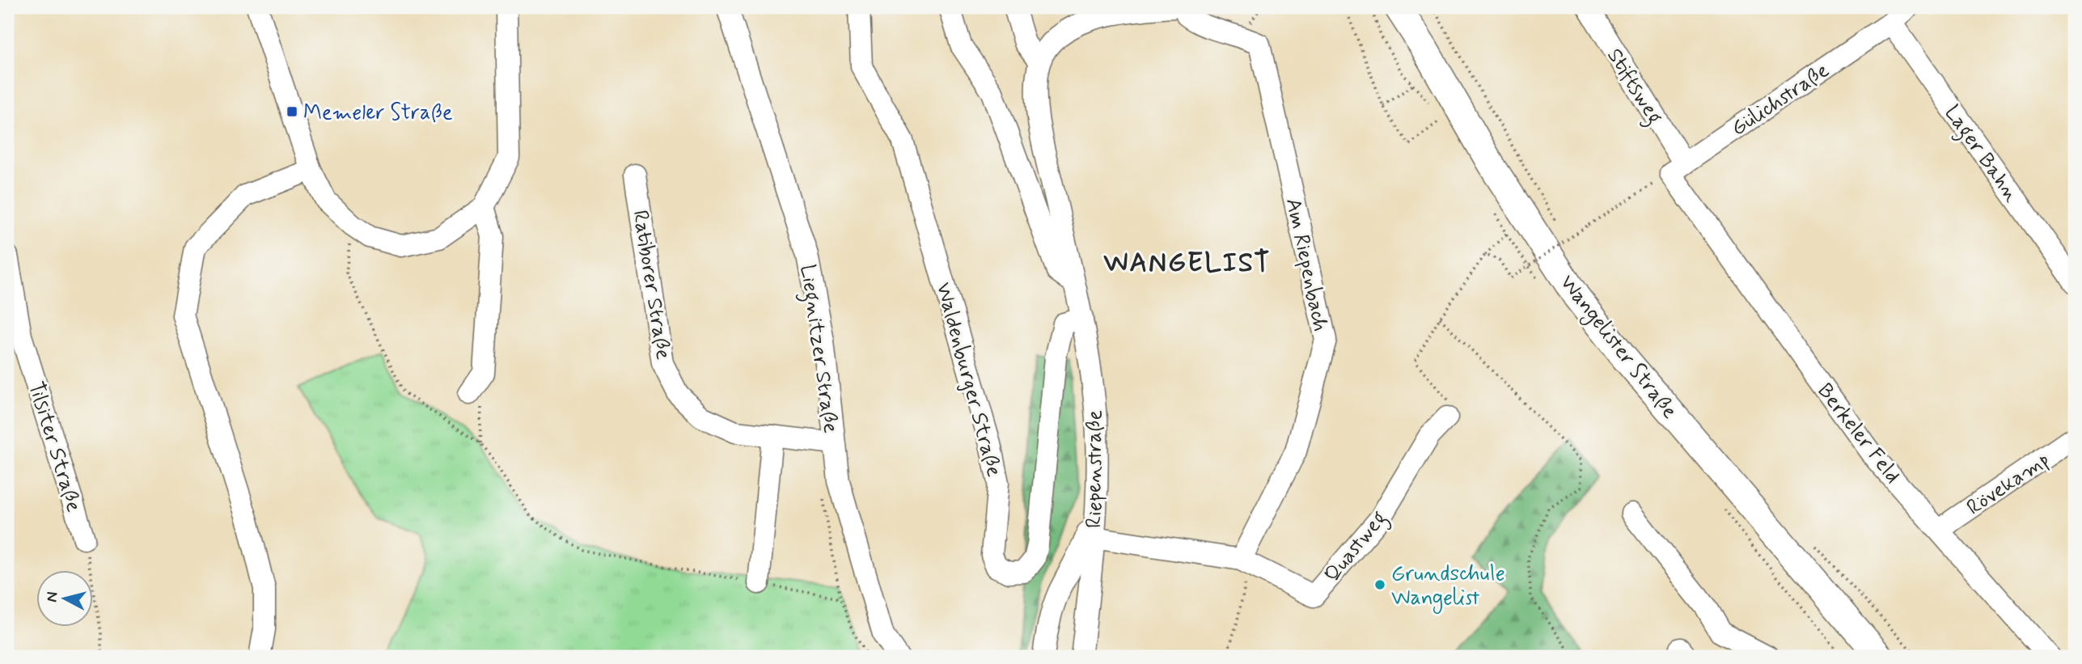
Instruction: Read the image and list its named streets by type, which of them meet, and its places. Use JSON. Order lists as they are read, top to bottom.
{
  "streets": {
    "main road": ["Wangelister Straße"],
    "street": [
      "Stiftsweg",
      "Gülichstraße",
      "Lager Bahn",
      "Am Riepenbach",
      "Ratiborer Straße",
      "Liegnitzer Straße",
      "Waldenburger Straße",
      "Berkeler Feld",
      "Tilsiter Straße",
      "Riepenstraße",
      "Rövekamp",
      "Quastweg"
    ]
  },
  "crossings": [
    ["Stiftsweg", "Gülichstraße"],
    ["Stiftsweg", "Berkeler Feld"],
    ["Gülichstraße", "Lager Bahn"],
    ["Gülichstraße", "Berkeler Feld"],
    ["Am Riepenbach", "Quastweg"],
    ["Ratiborer Straße", "Liegnitzer Straße"],
    ["Waldenburger Straße", "Riepenstraße"],
    ["Berkeler Feld", "Rövekamp"],
    ["Riepenstraße", "Quastweg"]
  ],
  "districts": ["WANGELIST"],
  "places": {
    "transit": ["Memeler Straße"],
    "other": ["Grundschule Wangelist"]
  },
  "north": "left"
}
